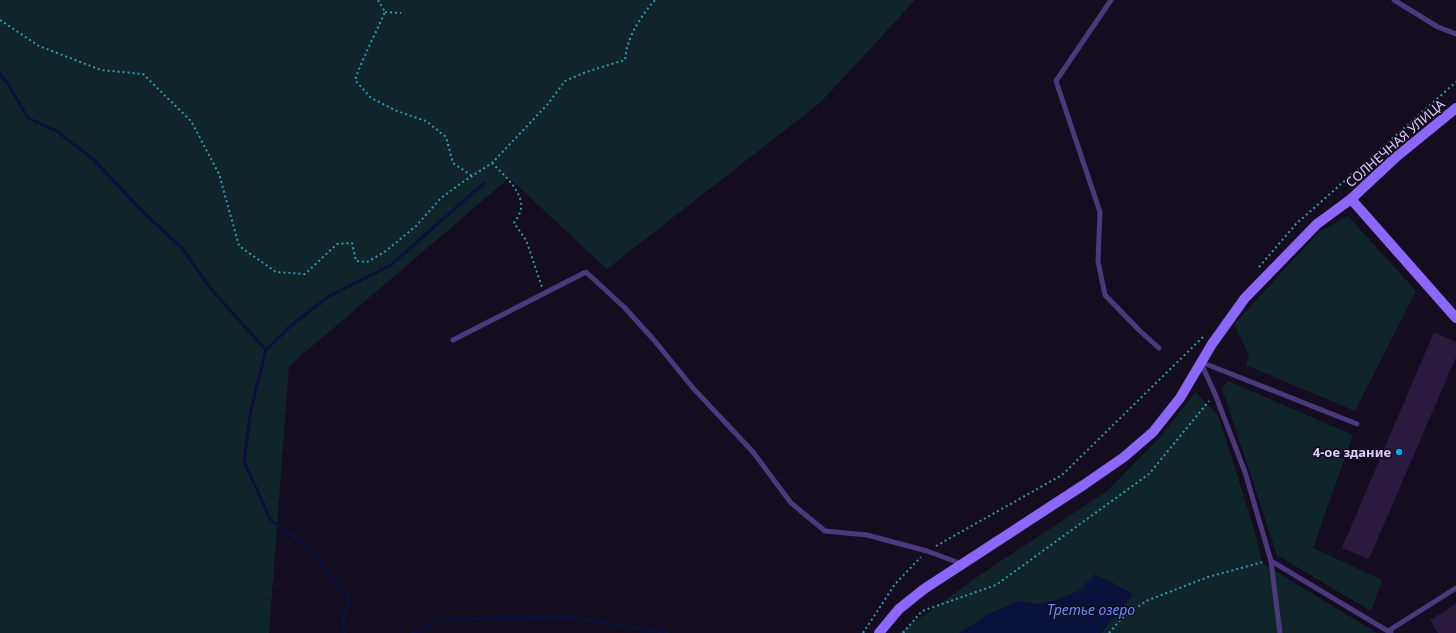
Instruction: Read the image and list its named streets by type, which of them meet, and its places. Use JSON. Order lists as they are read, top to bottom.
{
  "streets": {
    "street": ["СОЛНЕЧНАЯ УЛИЦА"]
  },
  "water": ["Третье озеро"],
  "places": ["4-ое здание"]
}
